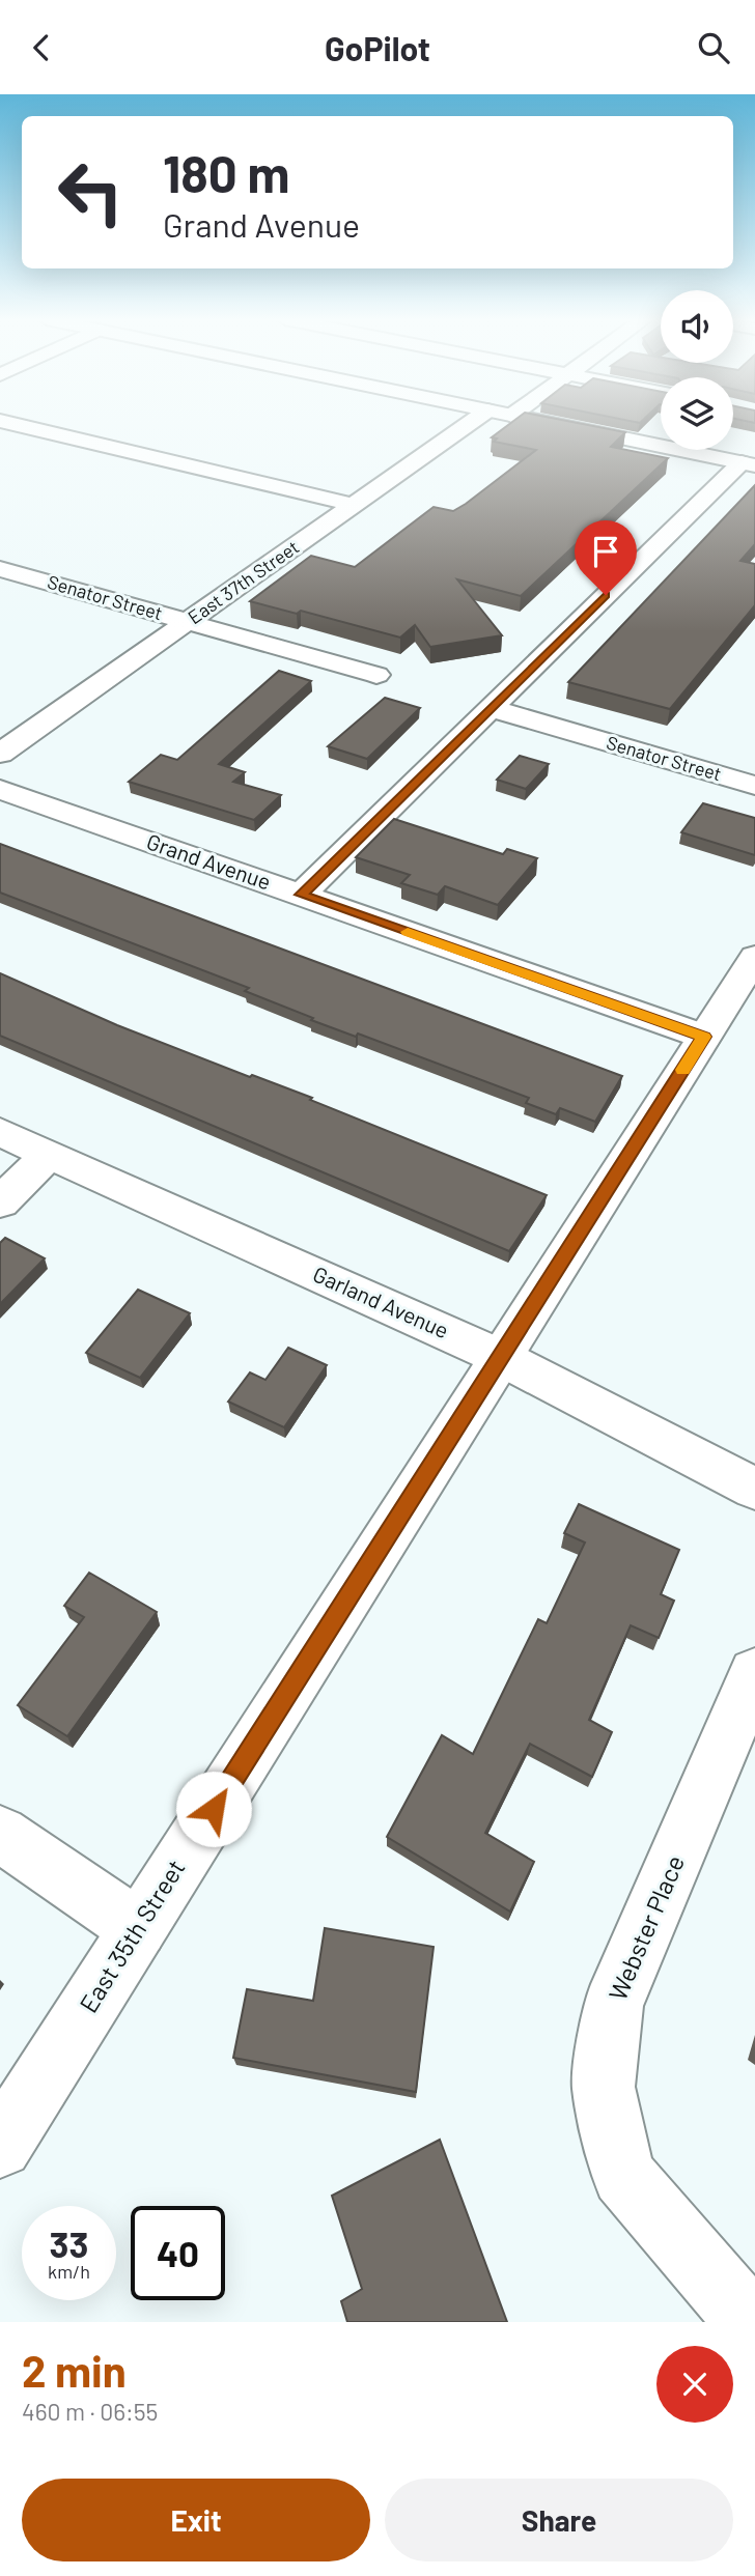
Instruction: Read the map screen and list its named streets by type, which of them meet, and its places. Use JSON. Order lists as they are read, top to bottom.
{
  "streets": {
    "street": [
      "East 37th Street",
      "Senator Street",
      "Grand Avenue",
      "Garland Avenue",
      "Webster Place",
      "East 35th Street"
    ]
  },
  "crossings": [
    ["East 37th Street", "Senator Street"],
    ["Grand Avenue", "East 35th Street"],
    ["Garland Avenue", "East 35th Street"]
  ],
  "page": {
    "header": "GoPilot",
    "turn": ["180 m", "Grand Avenue"],
    "speed": "33 km/h",
    "limit": "40",
    "heading": ["2 min", "460 m · 06:55"],
    "buttons": ["Exit", "Share"]
  }
}
